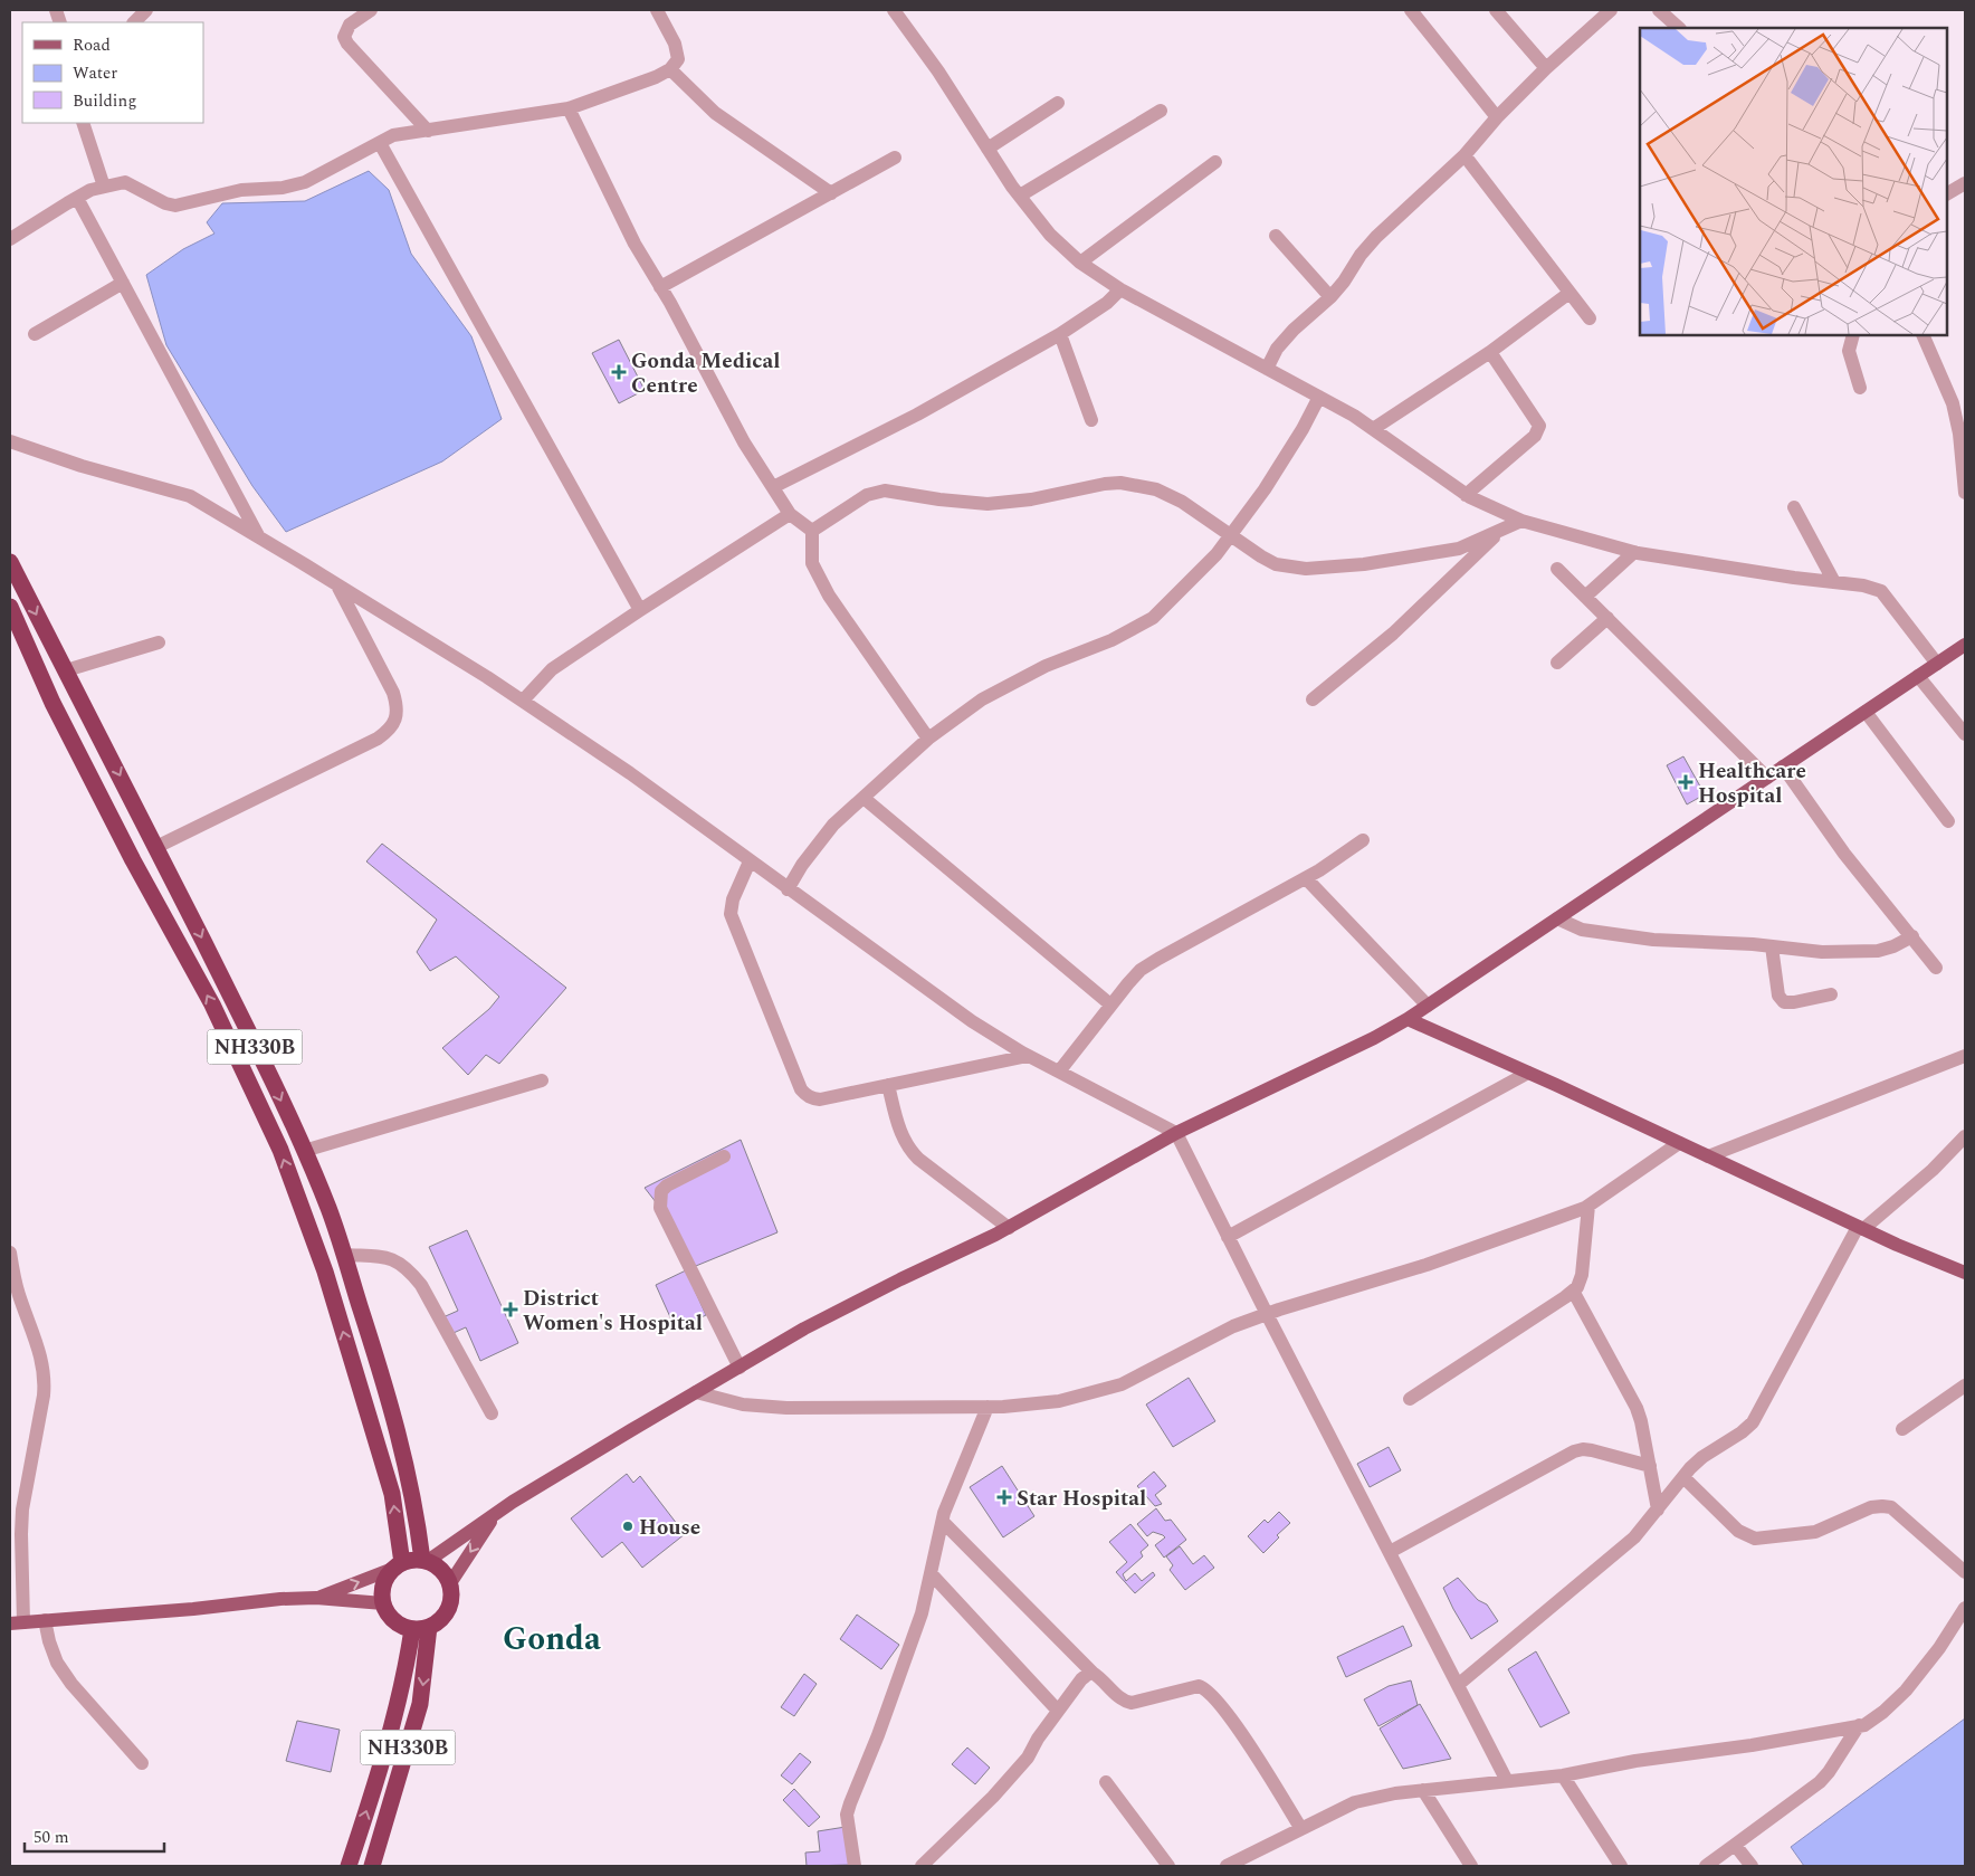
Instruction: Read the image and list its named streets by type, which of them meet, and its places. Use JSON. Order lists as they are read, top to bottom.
{
  "streets": {
    "highway": ["NH330B"]
  },
  "districts": ["Gonda"],
  "places": {
    "health": [
      "Gonda Medical Centre",
      "Healthcare Hospital",
      "District Women's Hospital",
      "Star Hospital"
    ],
    "other": ["House"]
  },
  "legend": ["Road", "Water", "Building"],
  "scale_bar": "50 m"
}
